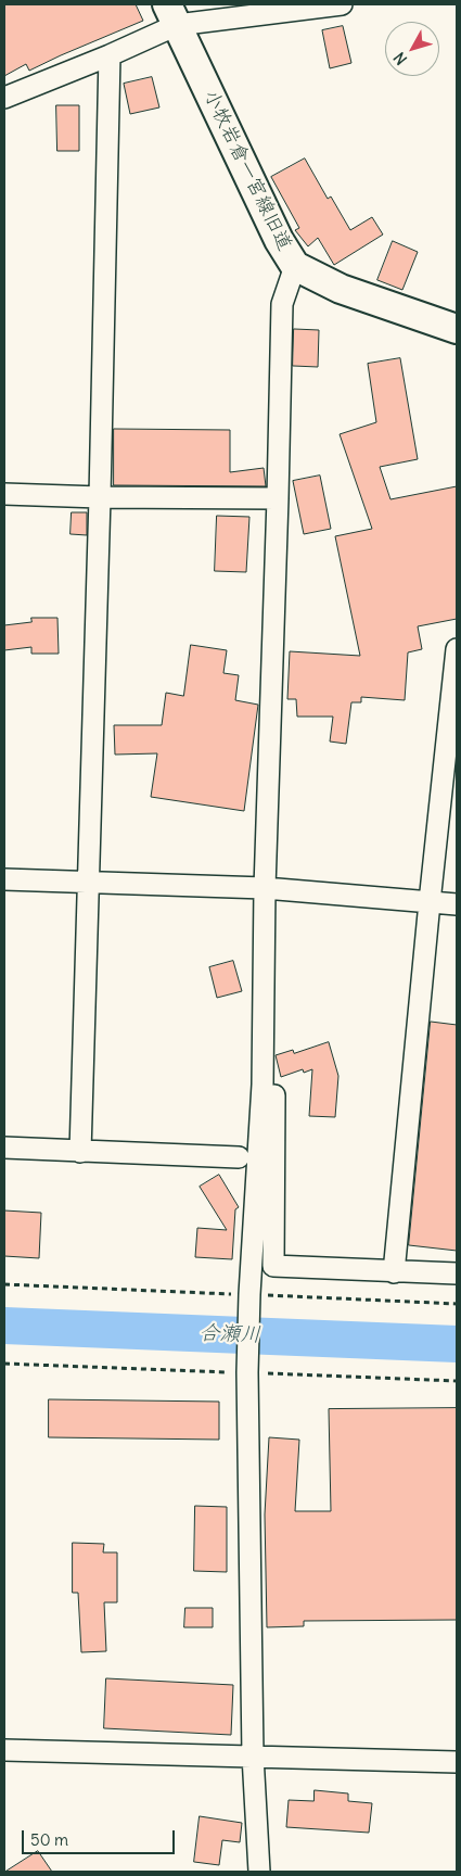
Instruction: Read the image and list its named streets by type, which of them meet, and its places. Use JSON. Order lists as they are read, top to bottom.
{
  "streets": {
    "street": ["小牧岩倉一宮線旧道"]
  },
  "water": ["合瀬川"],
  "scale_bar": "50 m",
  "north": "bottom left"
}
